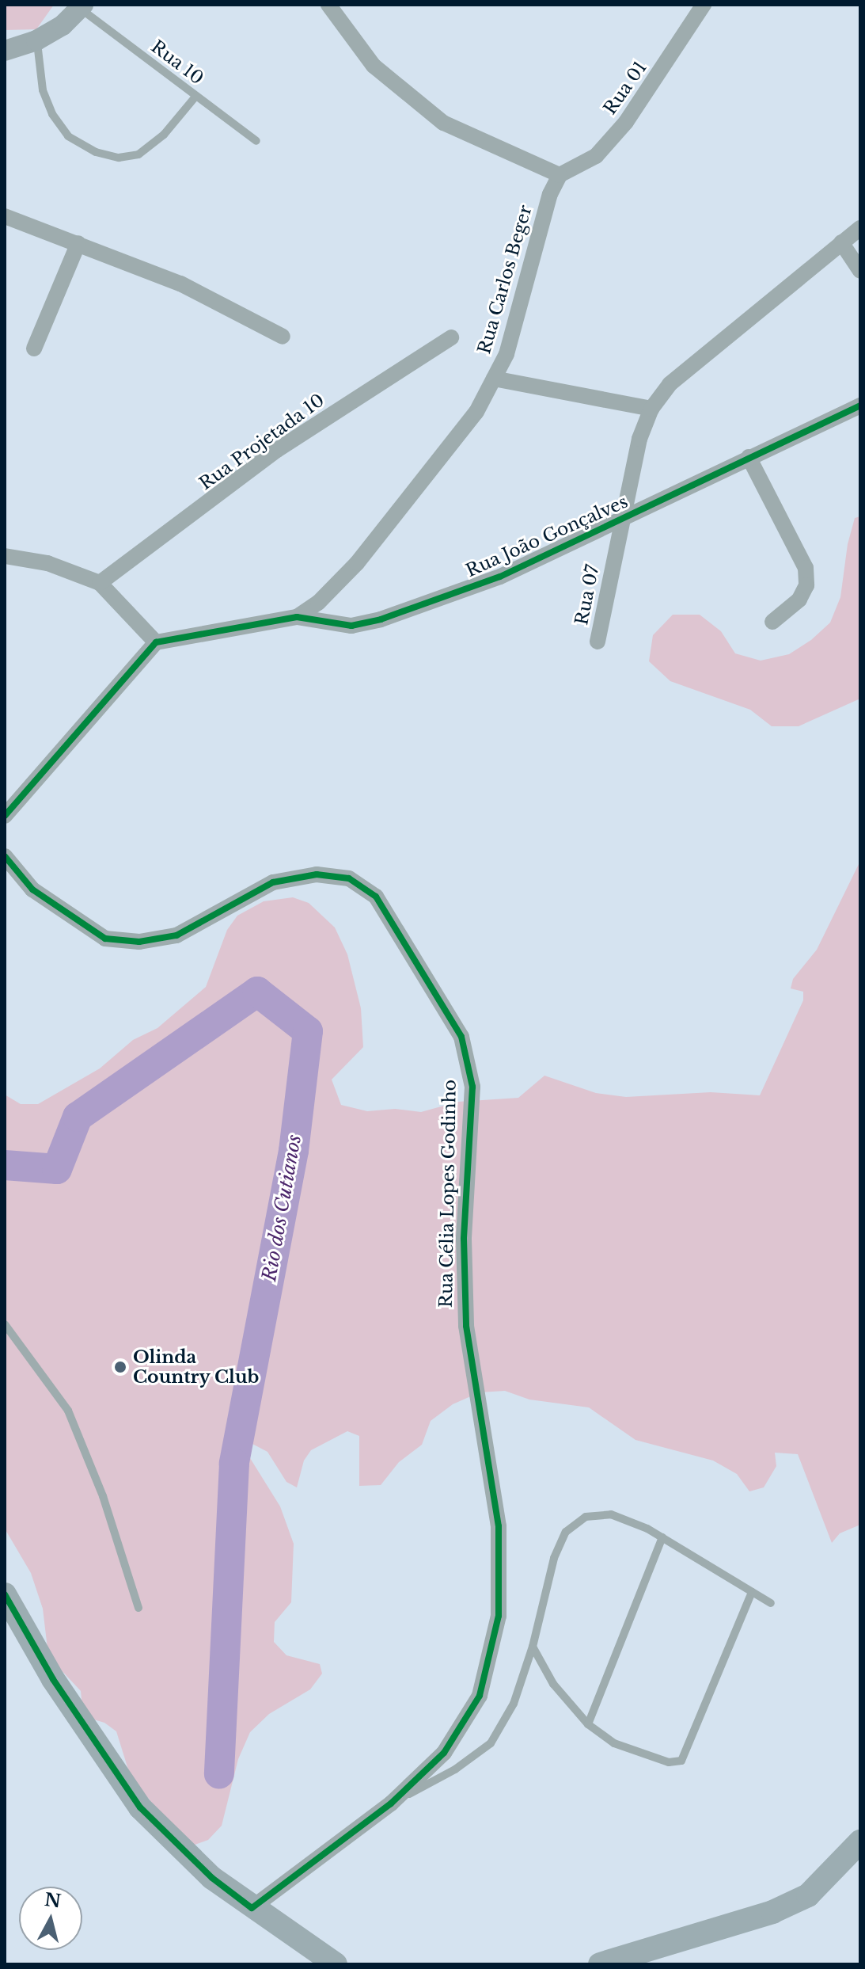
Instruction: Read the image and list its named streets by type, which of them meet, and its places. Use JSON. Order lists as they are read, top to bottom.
{
  "streets": {
    "street": [
      "Rua 01",
      "Rua Carlos Beger",
      "Rua Projetada 10",
      "Rua João Gonçalves",
      "Rua 07",
      "Rua Célia Lopes Godinho"
    ],
    "lane": ["Rua 10"]
  },
  "crossings": [
    ["Rua 01", "Rua Carlos Beger"],
    ["Rua Carlos Beger", "Rua João Gonçalves"],
    ["Rua João Gonçalves", "Rua 07"]
  ],
  "water": ["Rio dos Cutianos"],
  "places": ["Olinda Country Club"],
  "north": "top"
}
